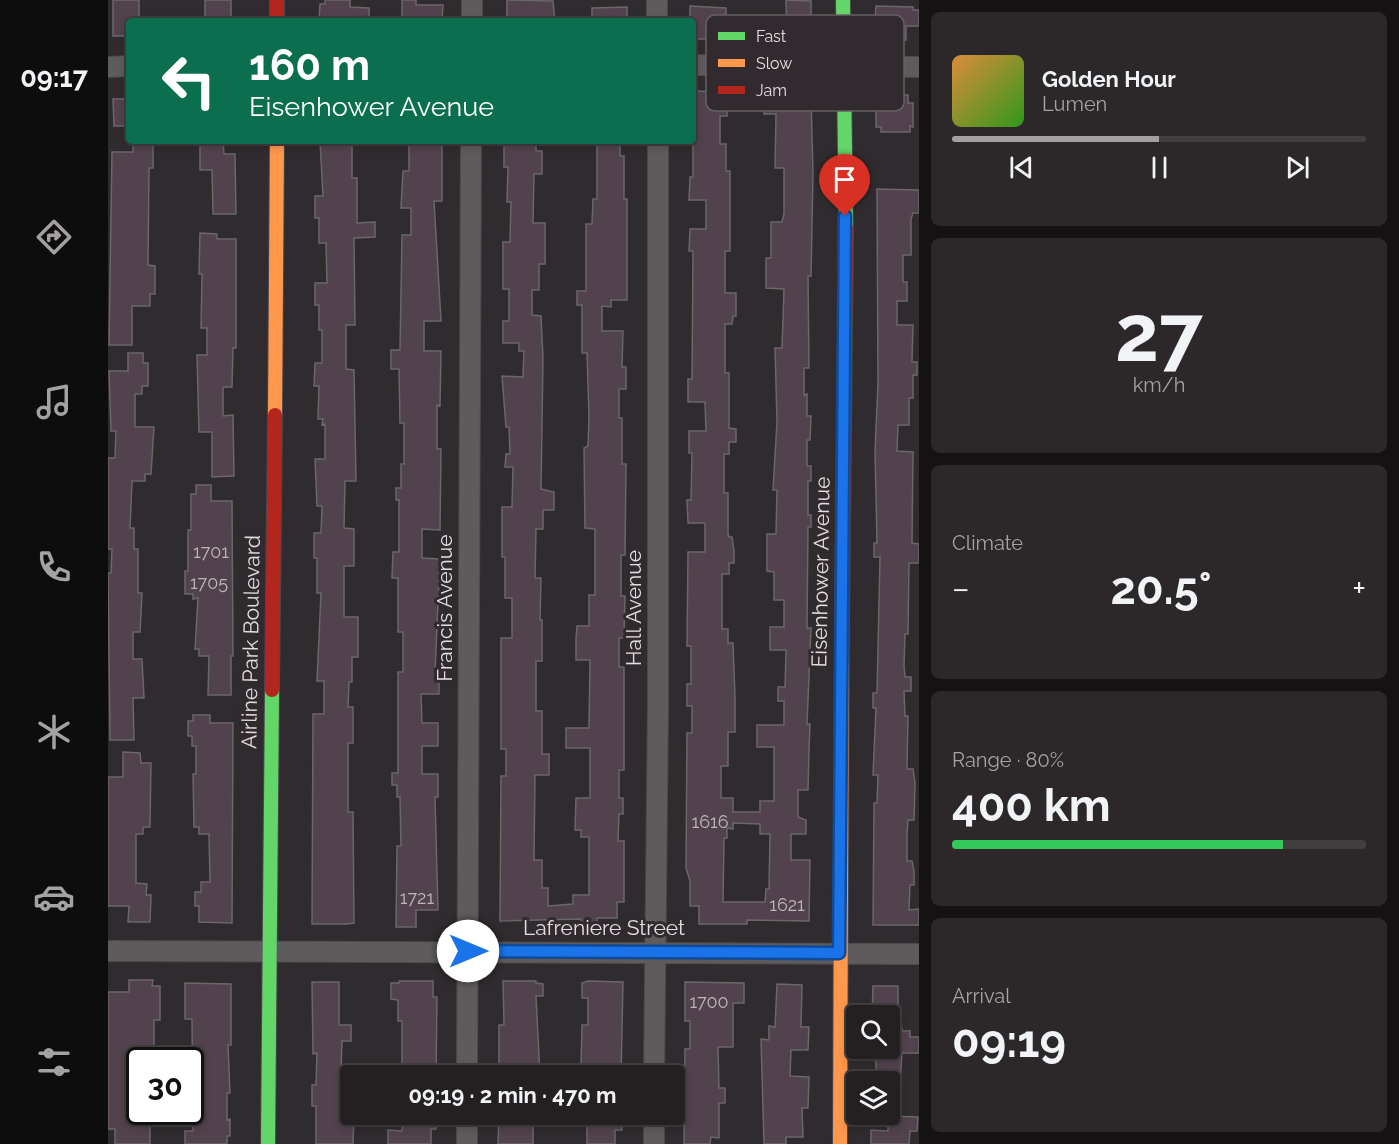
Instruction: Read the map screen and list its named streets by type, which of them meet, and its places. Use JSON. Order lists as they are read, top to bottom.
{
  "streets": {
    "street": [
      "Eisenhower Avenue",
      "Francis Avenue",
      "Hall Avenue",
      "Airline Park Boulevard",
      "Lafreniere Street"
    ]
  },
  "crossings": [
    ["Eisenhower Avenue", "Lafreniere Street"],
    ["Francis Avenue", "Lafreniere Street"],
    ["Hall Avenue", "Lafreniere Street"],
    ["Airline Park Boulevard", "Lafreniere Street"]
  ],
  "house_numbers": [
    "1701",
    "1705",
    "1616",
    "1721",
    "1621",
    "1700"
  ],
  "legend": ["Fast", "Slow", "Jam"],
  "page": {
    "tabs": "09:17",
    "turn": ["160 m", "Eisenhower Avenue"],
    "song": ["Golden Hour", "Lumen"],
    "tile": [
      ["27", "km/h"],
      "Climate",
      ["Range · 80%", "400 km"],
      ["Arrival", "09:19"]
    ],
    "heat": ["−", "20.5°", "+"],
    "limit": "30",
    "trip": "09:19 · 2 min · 470 m"
  }
}
